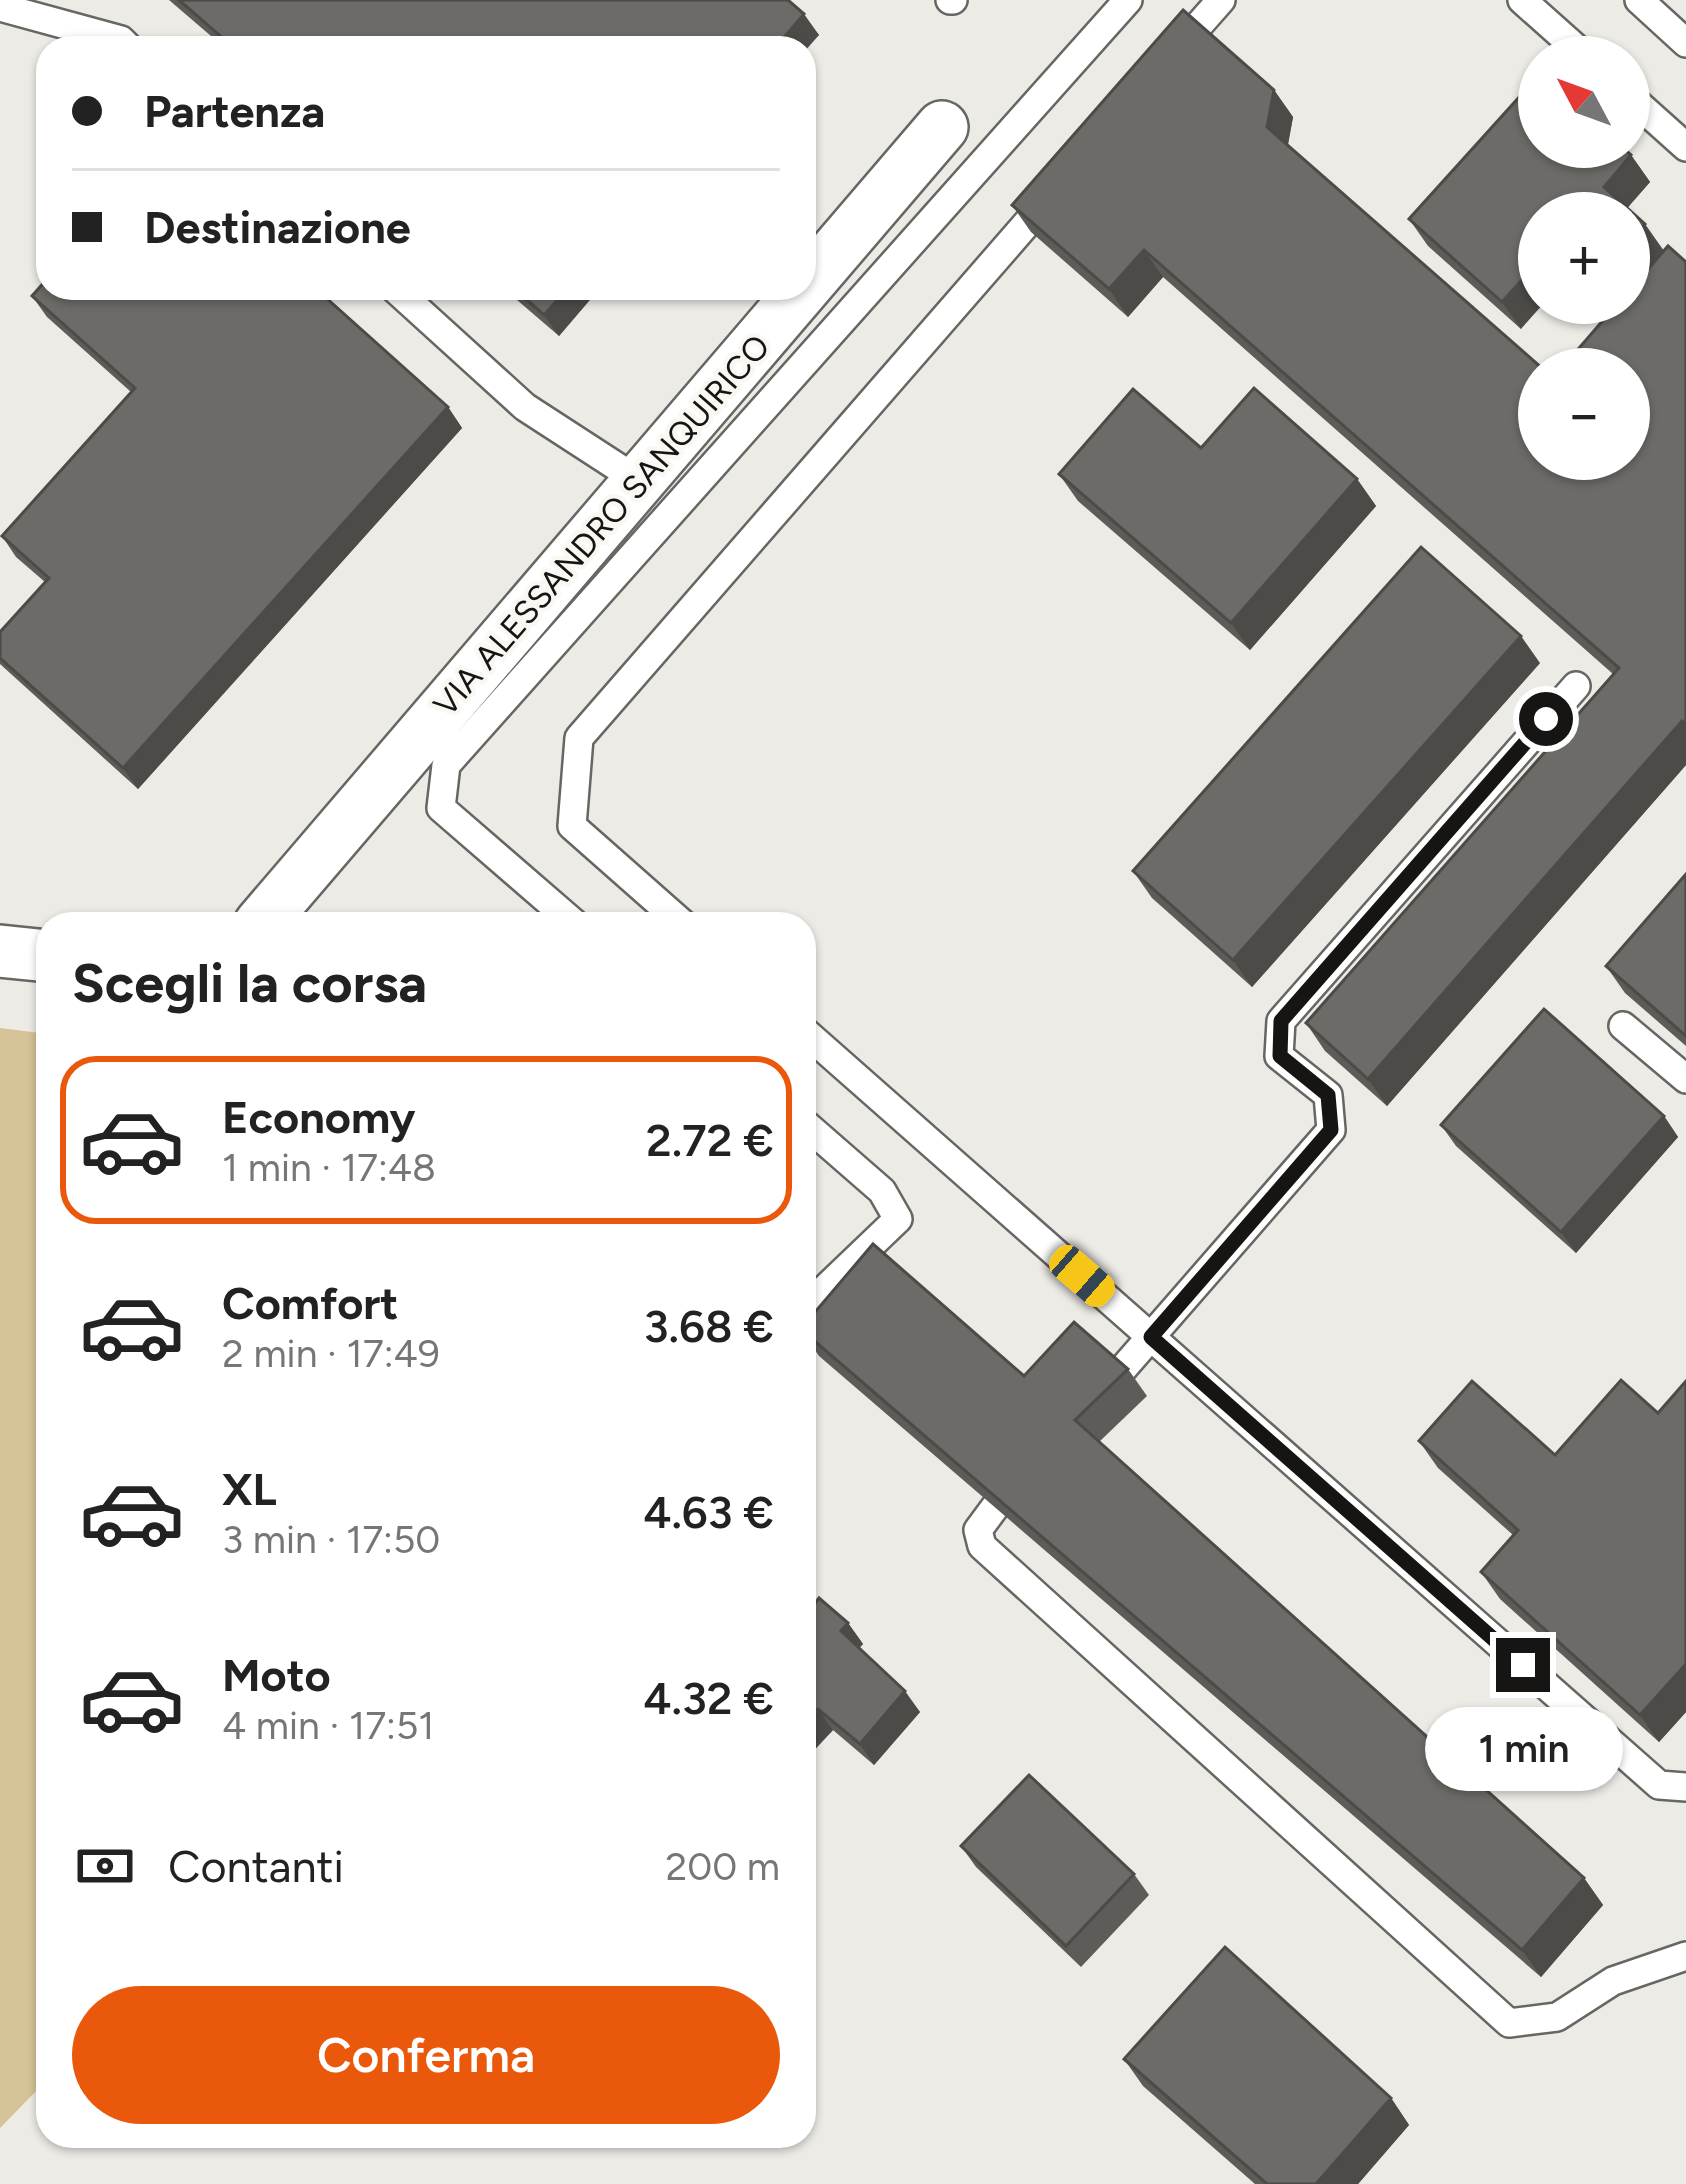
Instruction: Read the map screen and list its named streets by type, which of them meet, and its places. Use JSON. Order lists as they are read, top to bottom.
{
  "streets": {
    "street": ["VIA ALESSANDRO SANQUIRICO"]
  },
  "north": "top left",
  "page": {
    "map_buttons": ["+", "−"],
    "banner": ["Partenza", "Destinazione"],
    "heading": "Scegli la corsa",
    "list": [
      {
        "name": "Economy",
        "note": "1 min · 17:48",
        "value": "2.72 €"
      },
      {
        "name": "Comfort",
        "note": "2 min · 17:49",
        "value": "3.68 €"
      },
      {
        "name": "XL",
        "note": "3 min · 17:50",
        "value": "4.63 €"
      },
      {
        "name": "Moto",
        "note": "4 min · 17:51",
        "value": "4.32 €"
      }
    ],
    "bubble": "1 min",
    "pay": ["Contanti", "200 m"],
    "buttons": "Conferma"
  }
}
